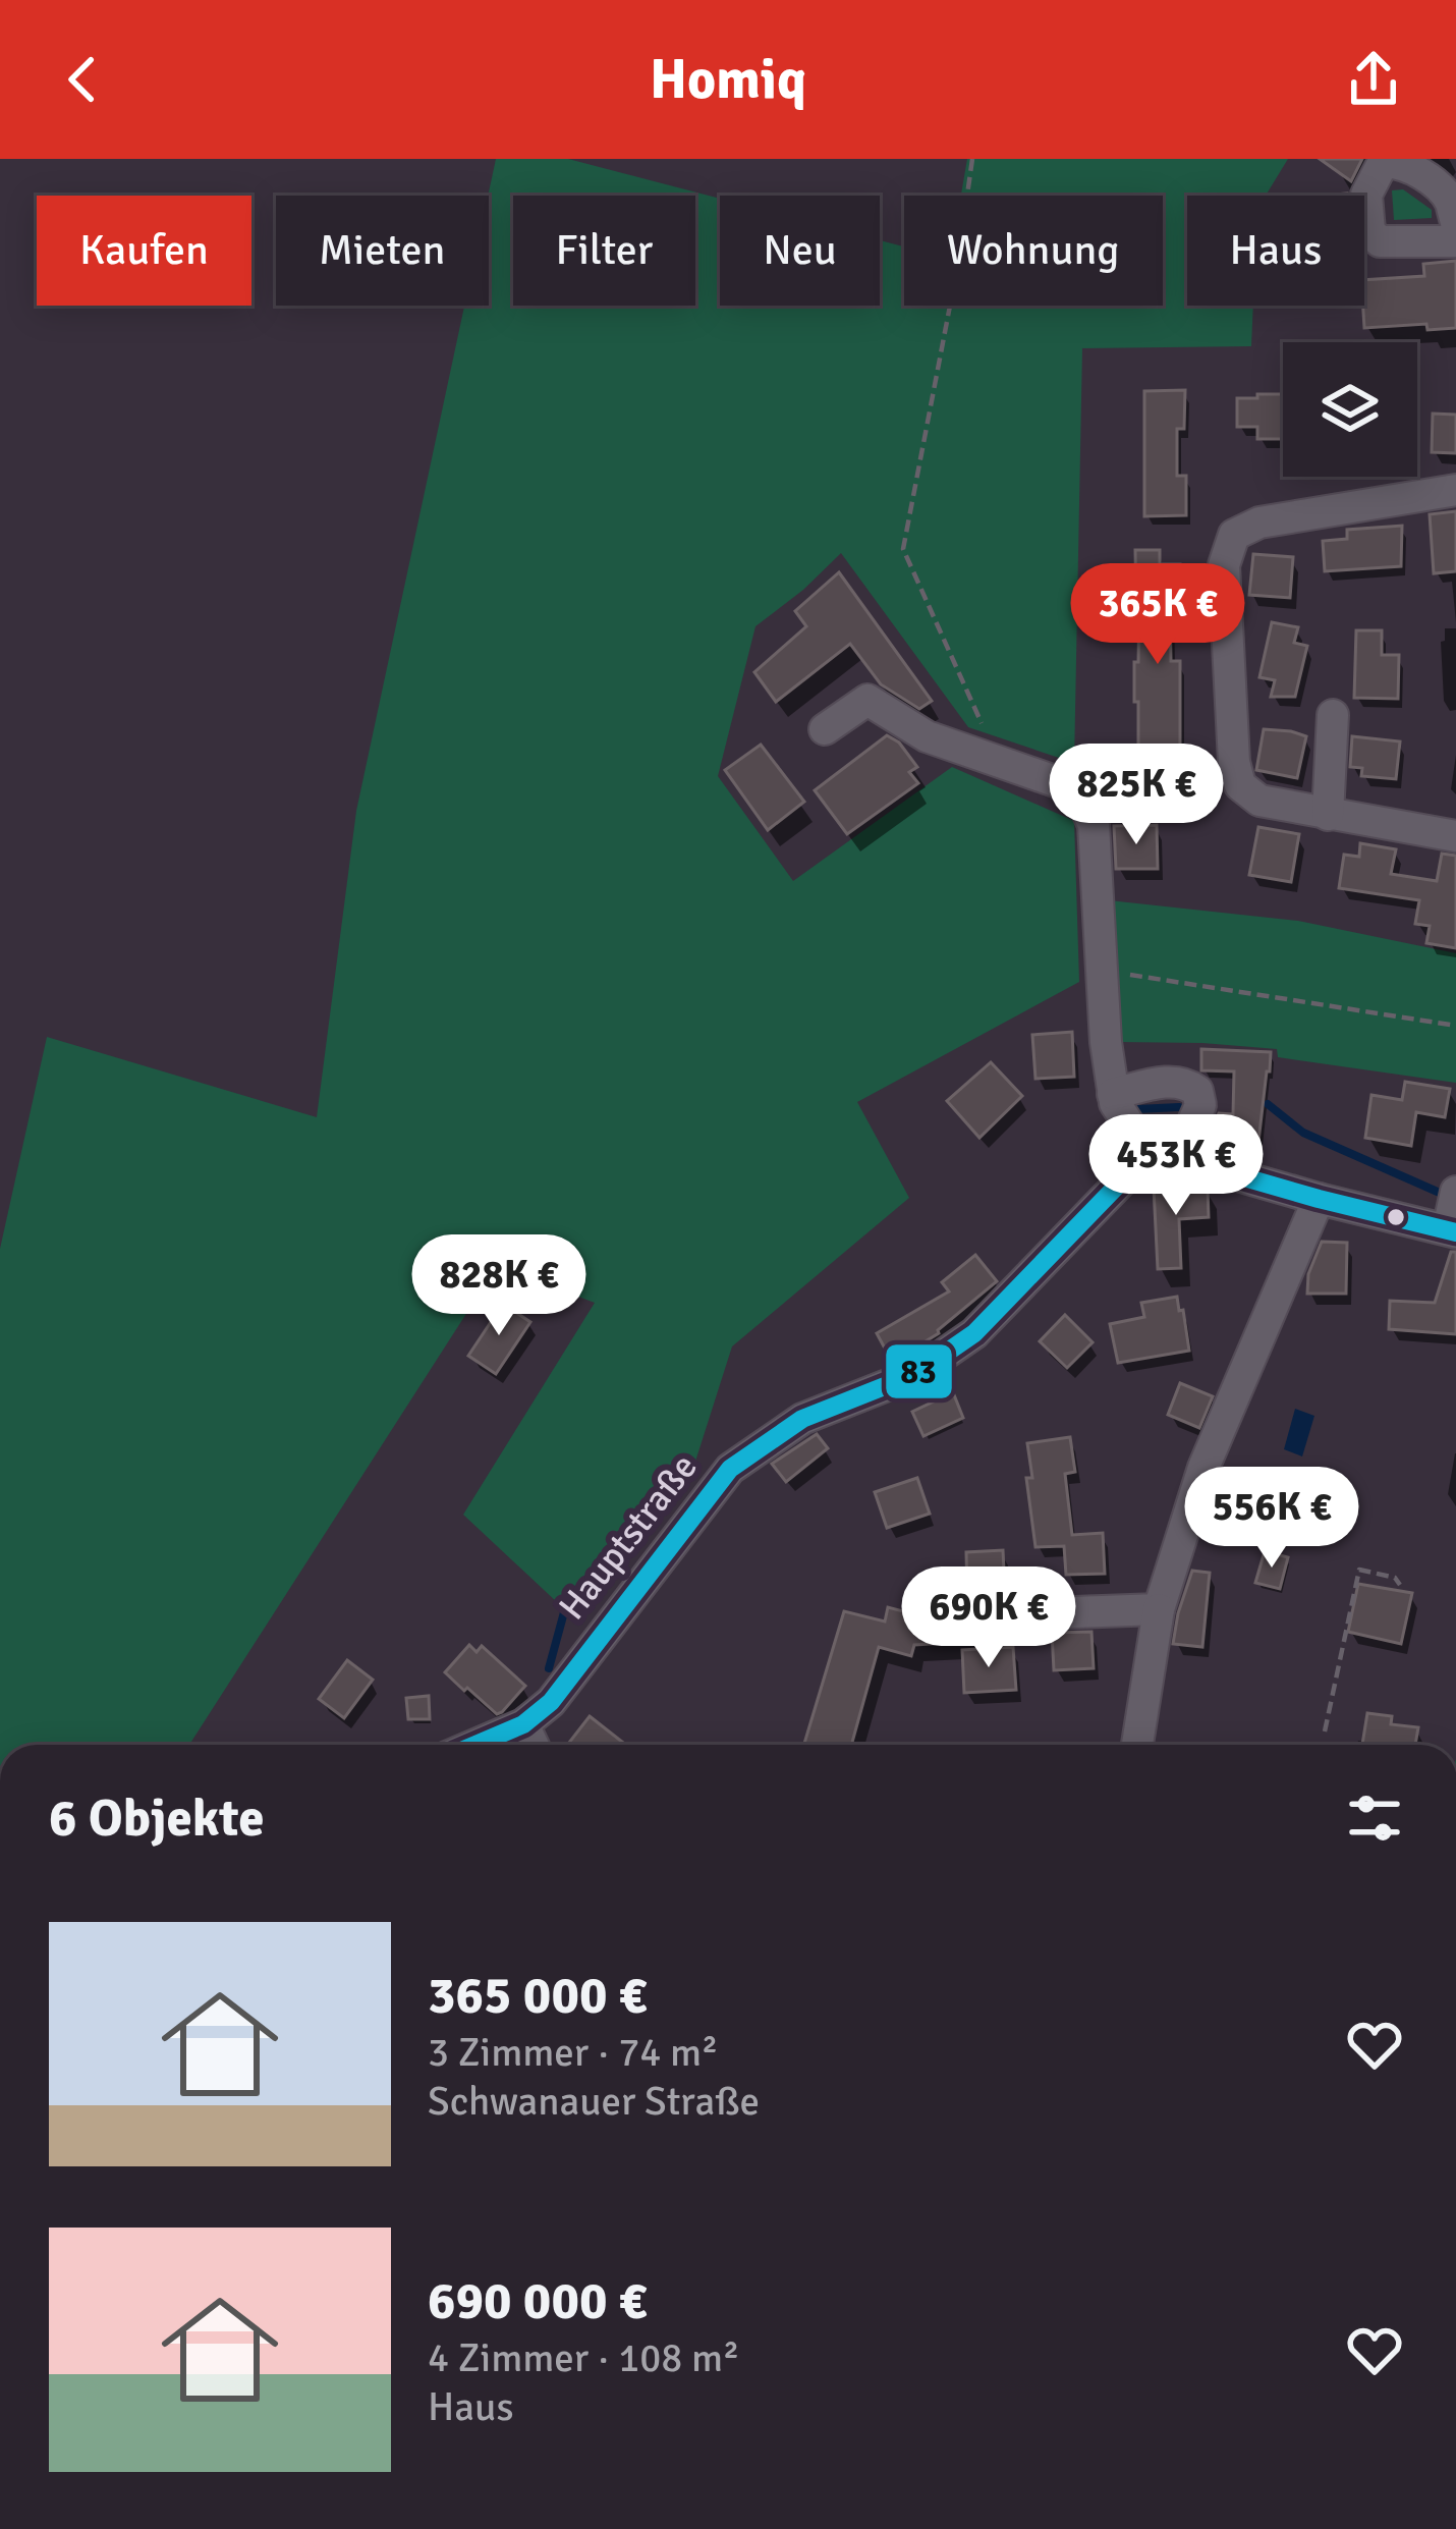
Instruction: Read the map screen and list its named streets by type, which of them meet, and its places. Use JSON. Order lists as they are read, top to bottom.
{
  "streets": {
    "street": ["Hauptstraße"]
  },
  "lines": ["transit line 83"],
  "page": {
    "header": "Homiq",
    "chip": [
      "Kaufen",
      "Mieten",
      "Filter",
      "Neu",
      "Wohnung",
      "Haus"
    ],
    "price": [
      "365K €",
      "825K €",
      "453K €",
      "828K €",
      "556K €",
      "690K €"
    ],
    "heading": "6 Objekte",
    "list": [
      {
        "name": "365 000 €",
        "note": "3 Zimmer · 74 m² · Schwanauer Straße"
      },
      {
        "name": "690 000 €",
        "note": "4 Zimmer · 108 m² · Haus"
      }
    ]
  }
}
